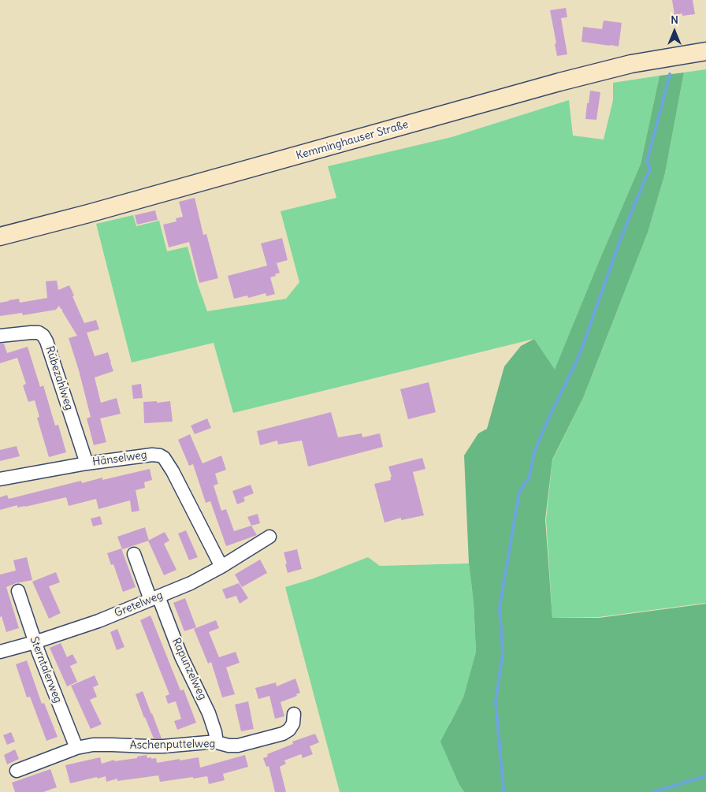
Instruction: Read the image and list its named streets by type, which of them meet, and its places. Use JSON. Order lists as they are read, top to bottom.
{
  "streets": {
    "main road": ["Kemminghauser Straße"],
    "street": [
      "Rübezahlweg",
      "Hänselweg",
      "Gretelweg",
      "Rapunzelweg",
      "Sterntalerweg",
      "Aschenputtelweg"
    ]
  },
  "crossings": [
    ["Rübezahlweg", "Hänselweg"],
    ["Hänselweg", "Gretelweg"],
    ["Gretelweg", "Rapunzelweg"],
    ["Gretelweg", "Sterntalerweg"],
    ["Rapunzelweg", "Aschenputtelweg"],
    ["Sterntalerweg", "Aschenputtelweg"]
  ],
  "north": "top"
}
